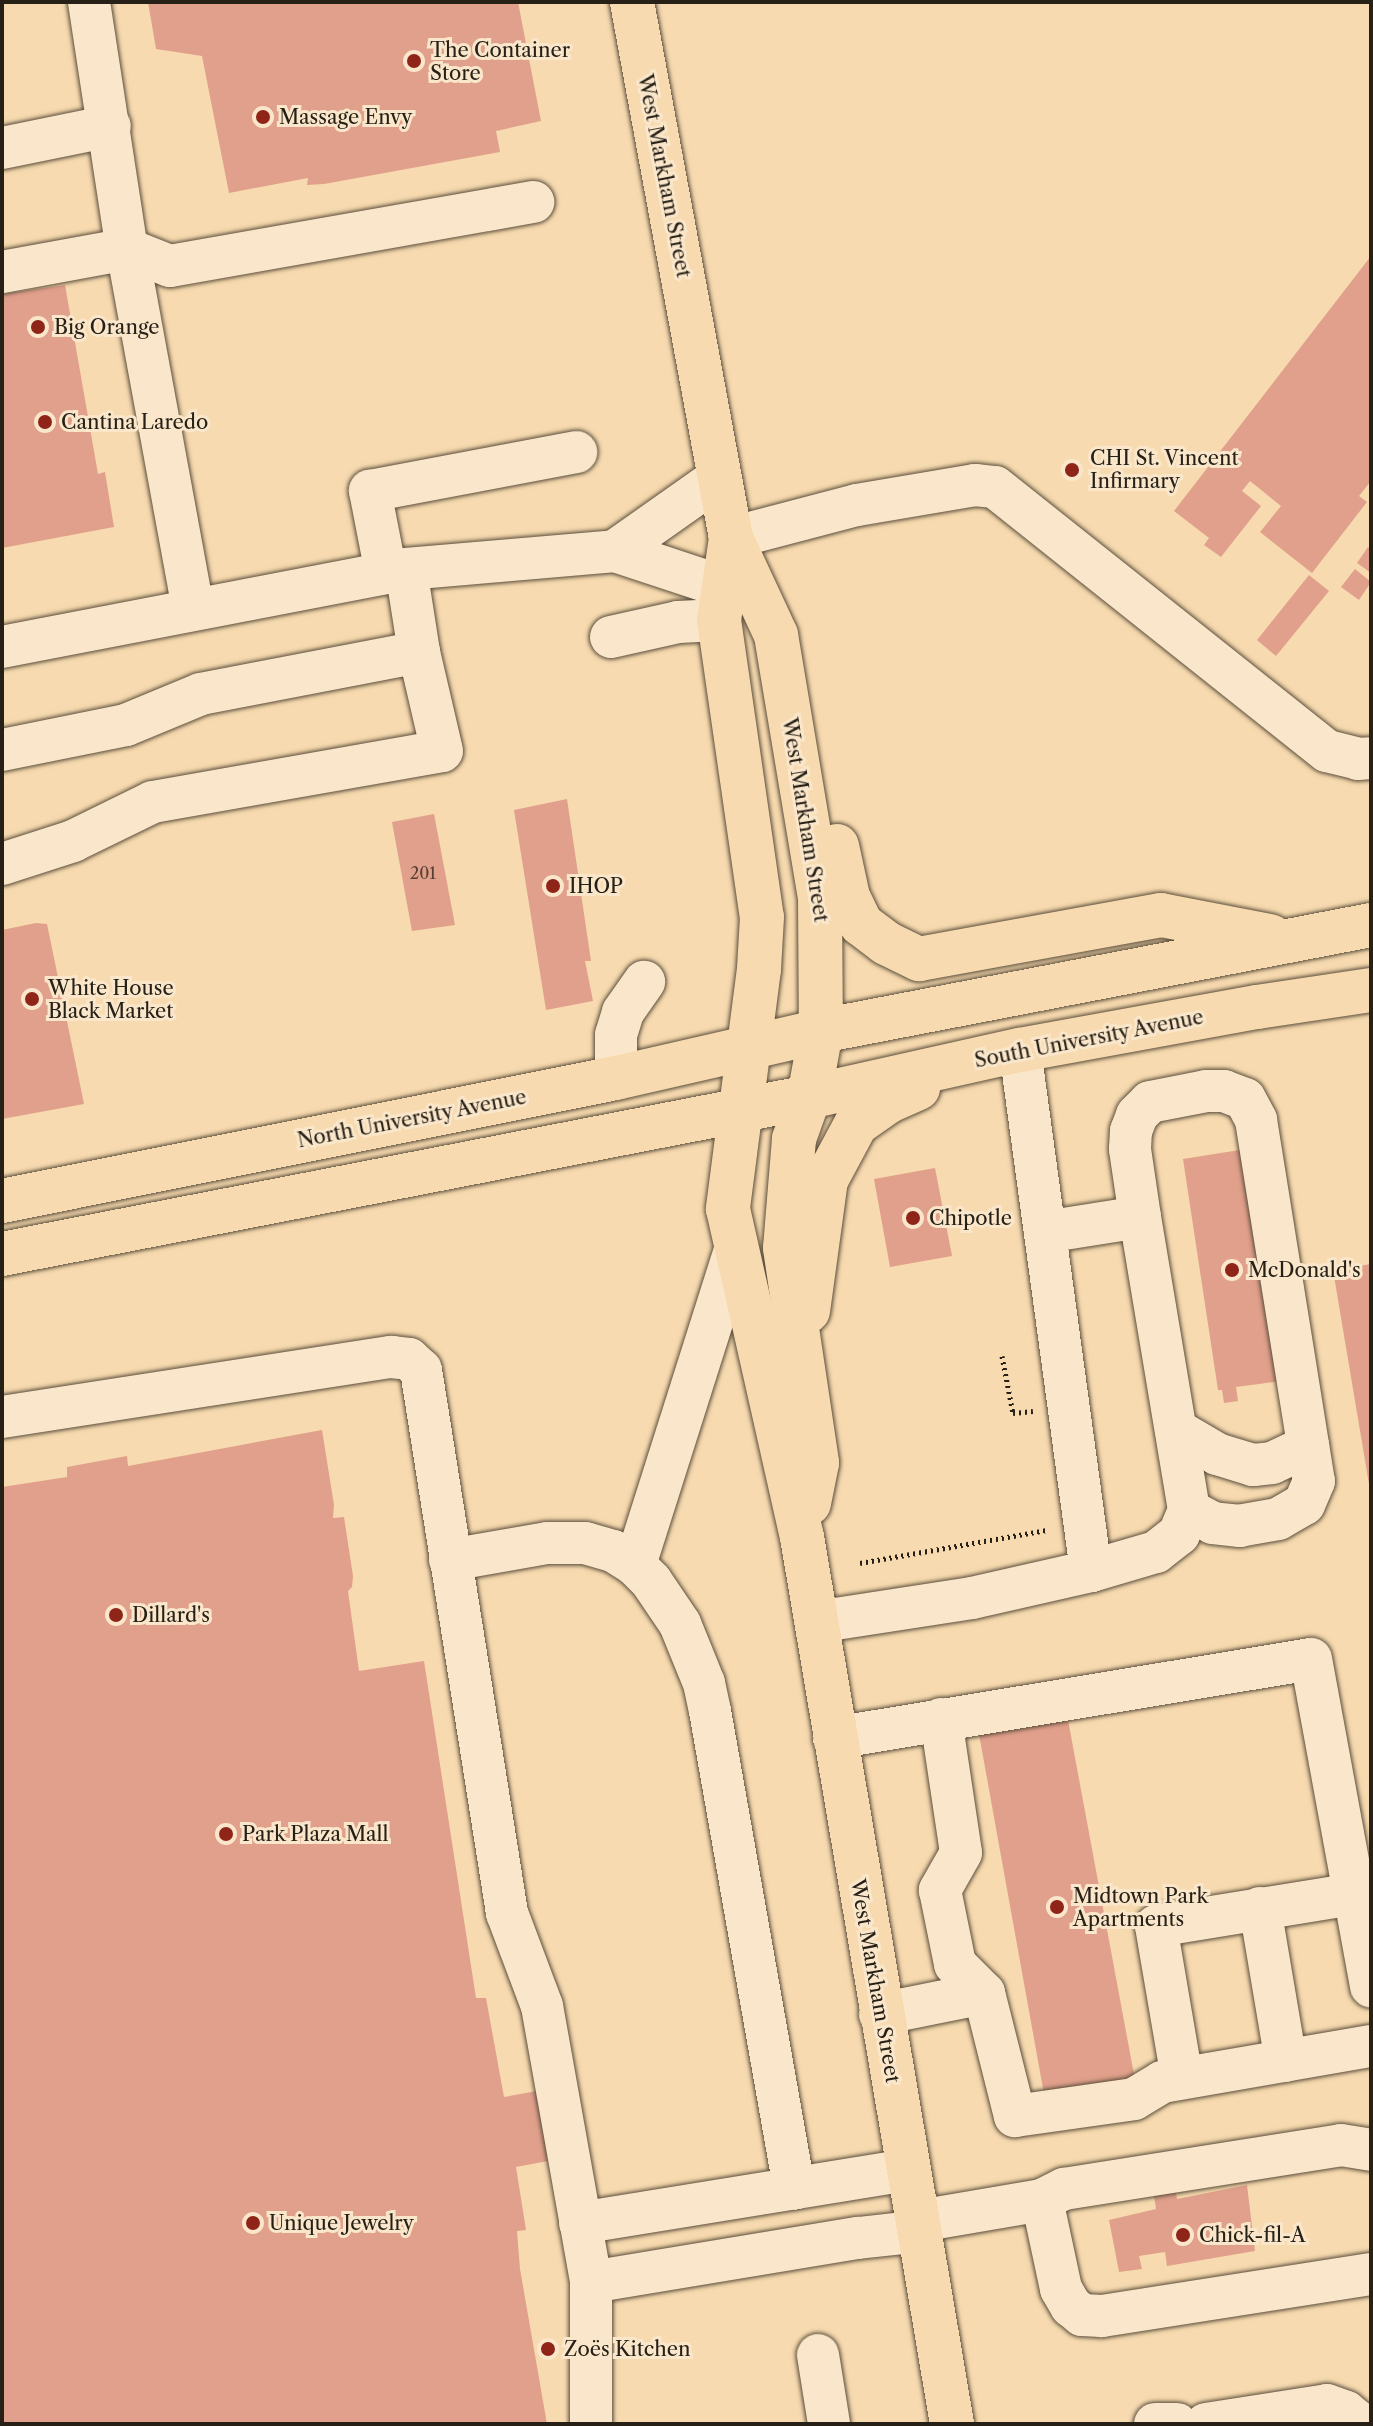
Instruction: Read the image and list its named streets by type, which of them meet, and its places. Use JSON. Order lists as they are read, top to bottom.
{
  "streets": {
    "main road": ["West Markham Street", "South University Avenue", "North University Avenue"]
  },
  "crossings": [
    ["West Markham Street", "South University Avenue"],
    ["West Markham Street", "North University Avenue"]
  ],
  "places": [
    "The Container Store",
    "Massage Envy",
    "Big Orange",
    "Cantina Laredo",
    "CHI St. Vincent Infirmary",
    "IHOP",
    "White House Black Market",
    "Chipotle",
    "McDonald's",
    "Dillard's",
    "Park Plaza Mall",
    "Midtown Park Apartments",
    "Unique Jewelry",
    "Chick-fil-A",
    "Zoës Kitchen"
  ],
  "house_numbers": ["201"]
}
